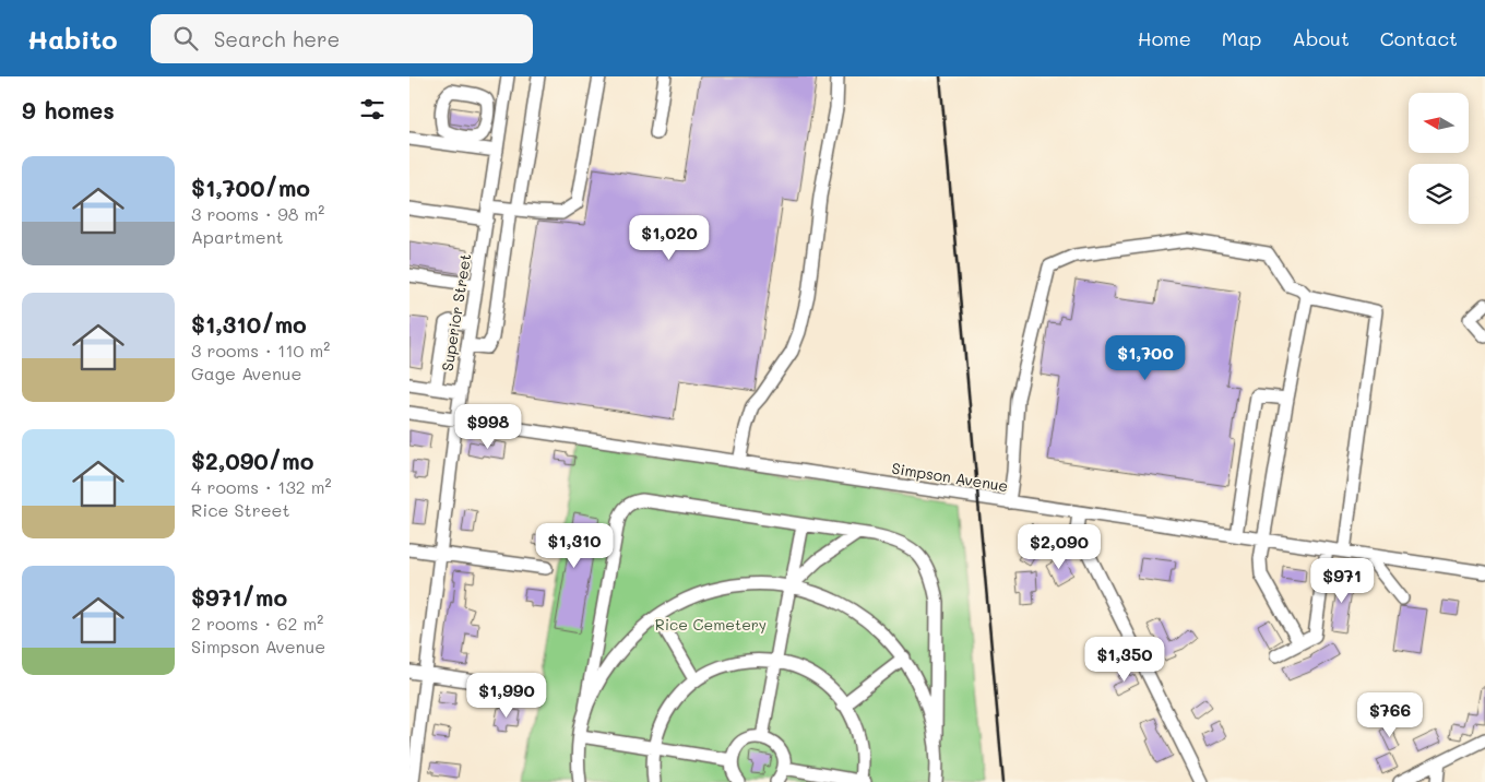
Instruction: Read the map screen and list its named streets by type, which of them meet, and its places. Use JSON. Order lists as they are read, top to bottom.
{
  "streets": {
    "street": ["Superior Street", "Simpson Avenue"]
  },
  "crossings": [
    ["Superior Street", "Simpson Avenue"]
  ],
  "parks": ["Rice Cemetery"],
  "north": "left",
  "page": {
    "header": "Habito",
    "search": "Search here",
    "nav": [
      "Home",
      "Map",
      "About",
      "Contact"
    ],
    "heading": "9 homes",
    "list": [
      {
        "name": "$1,700/mo",
        "note": "3 rooms · 98 m² · Apartment"
      },
      {
        "name": "$1,310/mo",
        "note": "3 rooms · 110 m² · Gage Avenue"
      },
      {
        "name": "$2,090/mo",
        "note": "4 rooms · 132 m² · Rice Street"
      },
      {
        "name": "$971/mo",
        "note": "2 rooms · 62 m² · Simpson Avenue"
      }
    ],
    "price": [
      "$1,020",
      "$1,700",
      "$998",
      "$1,310",
      "$2,090",
      "$971",
      "$1,350",
      "$1,990",
      "$766"
    ]
  }
}
